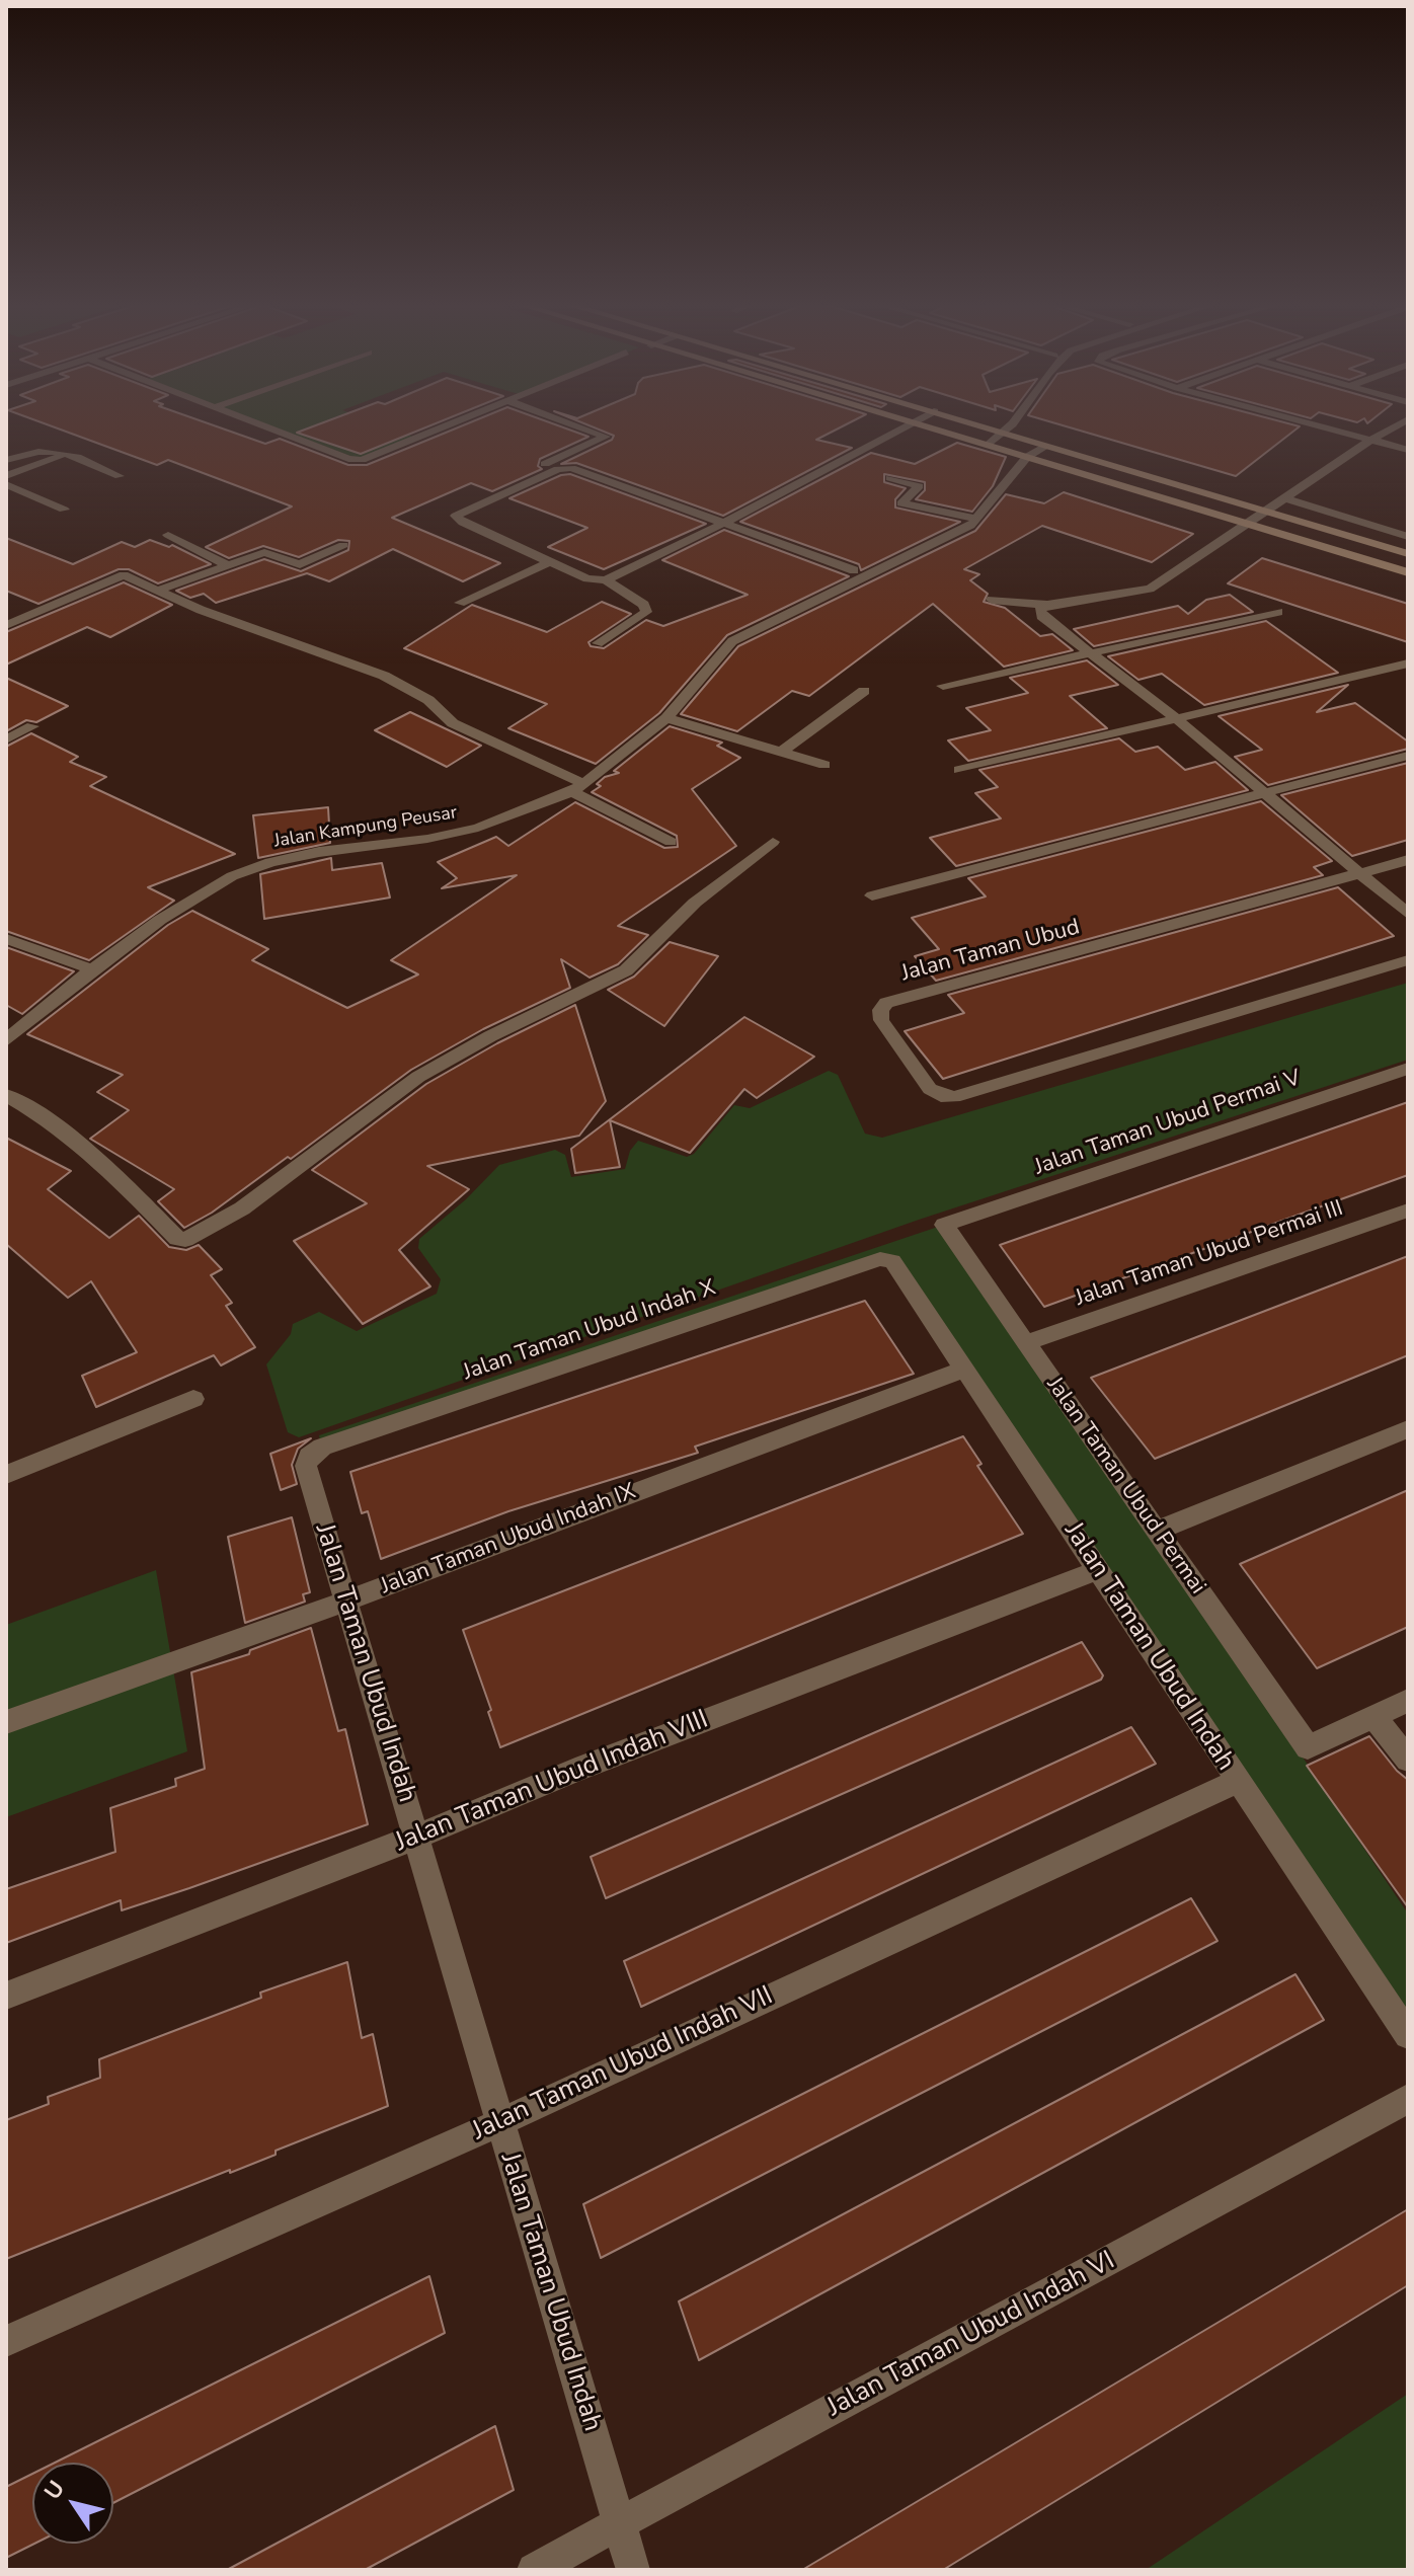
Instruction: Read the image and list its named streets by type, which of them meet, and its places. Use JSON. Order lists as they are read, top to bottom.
{
  "streets": {
    "street": [
      "Jalan Kampung Peusar",
      "Jalan Taman Ubud",
      "Jalan Taman Ubud Permai V",
      "Jalan Taman Ubud Permai III",
      "Jalan Taman Ubud Indah X",
      "Jalan Taman Ubud Permai",
      "Jalan Taman Ubud Indah IX",
      "Jalan Taman Ubud Indah",
      "Jalan Taman Ubud Indah VIII",
      "Jalan Taman Ubud Indah VII",
      "Jalan Taman Ubud Indah VI"
    ]
  },
  "crossings": [
    ["Jalan Taman Ubud Permai V", "Jalan Taman Ubud Permai"],
    ["Jalan Taman Ubud Permai III", "Jalan Taman Ubud Permai"],
    ["Jalan Taman Ubud Indah X", "Jalan Taman Ubud Indah"],
    ["Jalan Taman Ubud Indah IX", "Jalan Taman Ubud Indah"],
    ["Jalan Taman Ubud Indah", "Jalan Taman Ubud Indah VIII"],
    ["Jalan Taman Ubud Indah", "Jalan Taman Ubud Indah VII"],
    ["Jalan Taman Ubud Indah", "Jalan Taman Ubud Indah VI"]
  ],
  "north": "top left"
}
